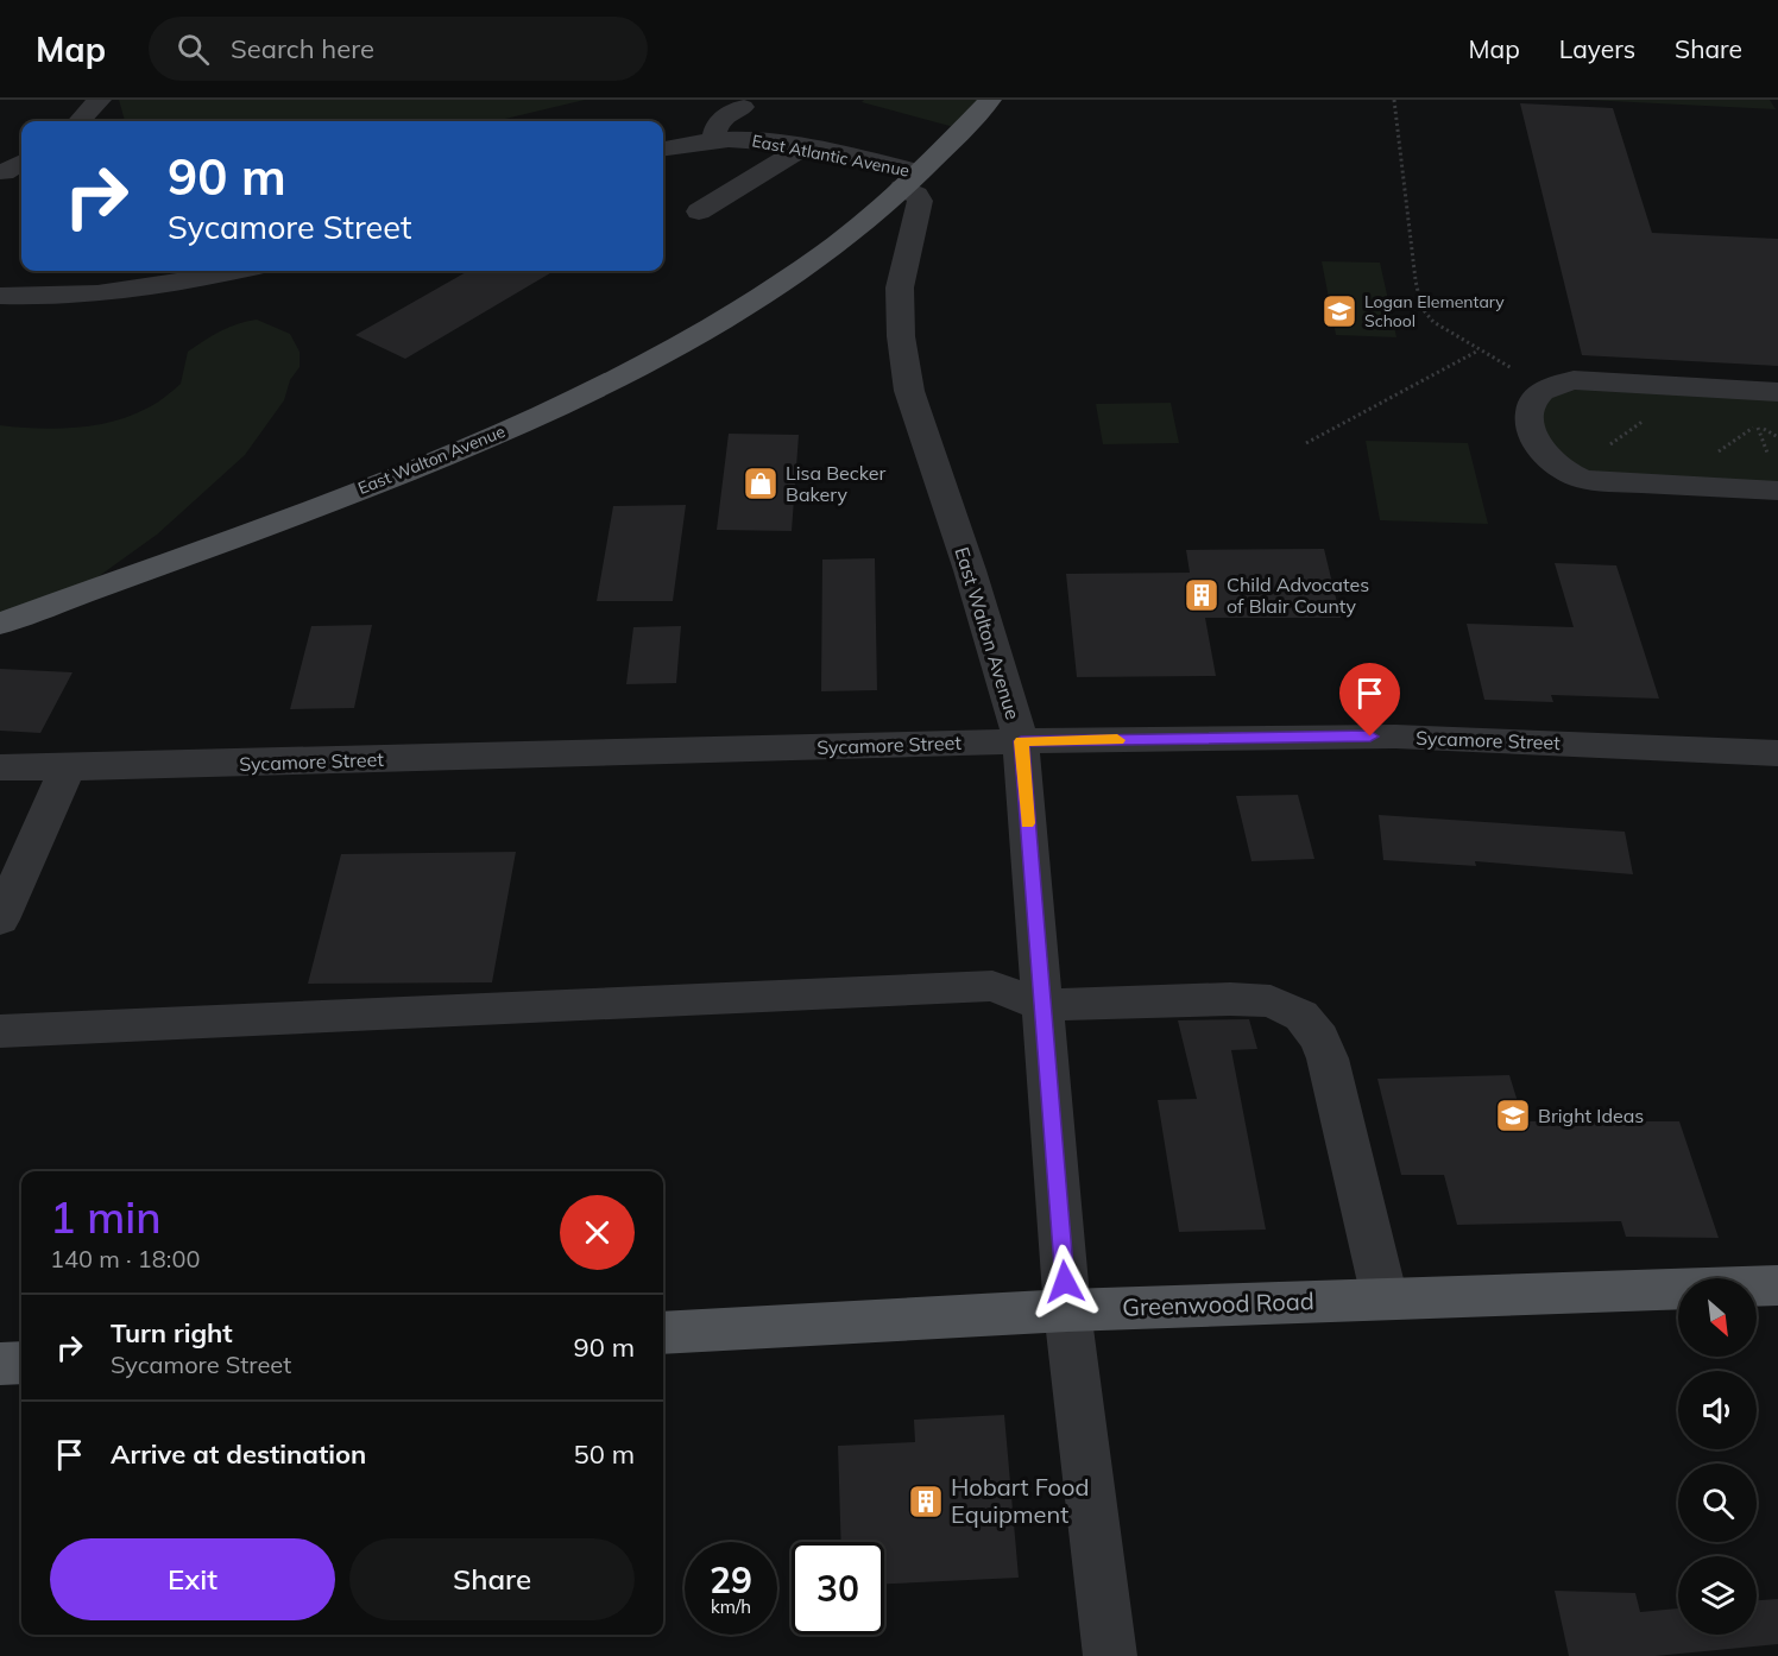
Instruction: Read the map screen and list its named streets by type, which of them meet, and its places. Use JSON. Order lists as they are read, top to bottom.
{
  "streets": {
    "main road": ["East Walton Avenue", "Greenwood Road"],
    "street": ["East Atlantic Avenue", "Sycamore Street"]
  },
  "crossings": [
    ["East Atlantic Avenue", "East Walton Avenue"],
    ["East Walton Avenue", "Sycamore Street"],
    ["East Walton Avenue", "Greenwood Road"]
  ],
  "places": {
    "school or university": ["Logan Elementary School", "Bright Ideas"],
    "shop": ["Lisa Becker Bakery"],
    "building": ["Child Advocates of Blair County", "Hobart Food Equipment"]
  },
  "north": "bottom right",
  "page": {
    "header": "Map",
    "search": "Search here",
    "nav": ["Map", "Layers", "Share"],
    "turn": ["90 m", "Sycamore Street"],
    "heading": ["1 min", "140 m · 18:00"],
    "list": [
      {
        "name": "Turn right",
        "note": "Sycamore Street",
        "value": "90 m"
      },
      {
        "name": "Arrive at destination",
        "value": "50 m"
      }
    ],
    "buttons": ["Exit", "Share"],
    "speed": "29 km/h",
    "limit": "30"
  }
}
